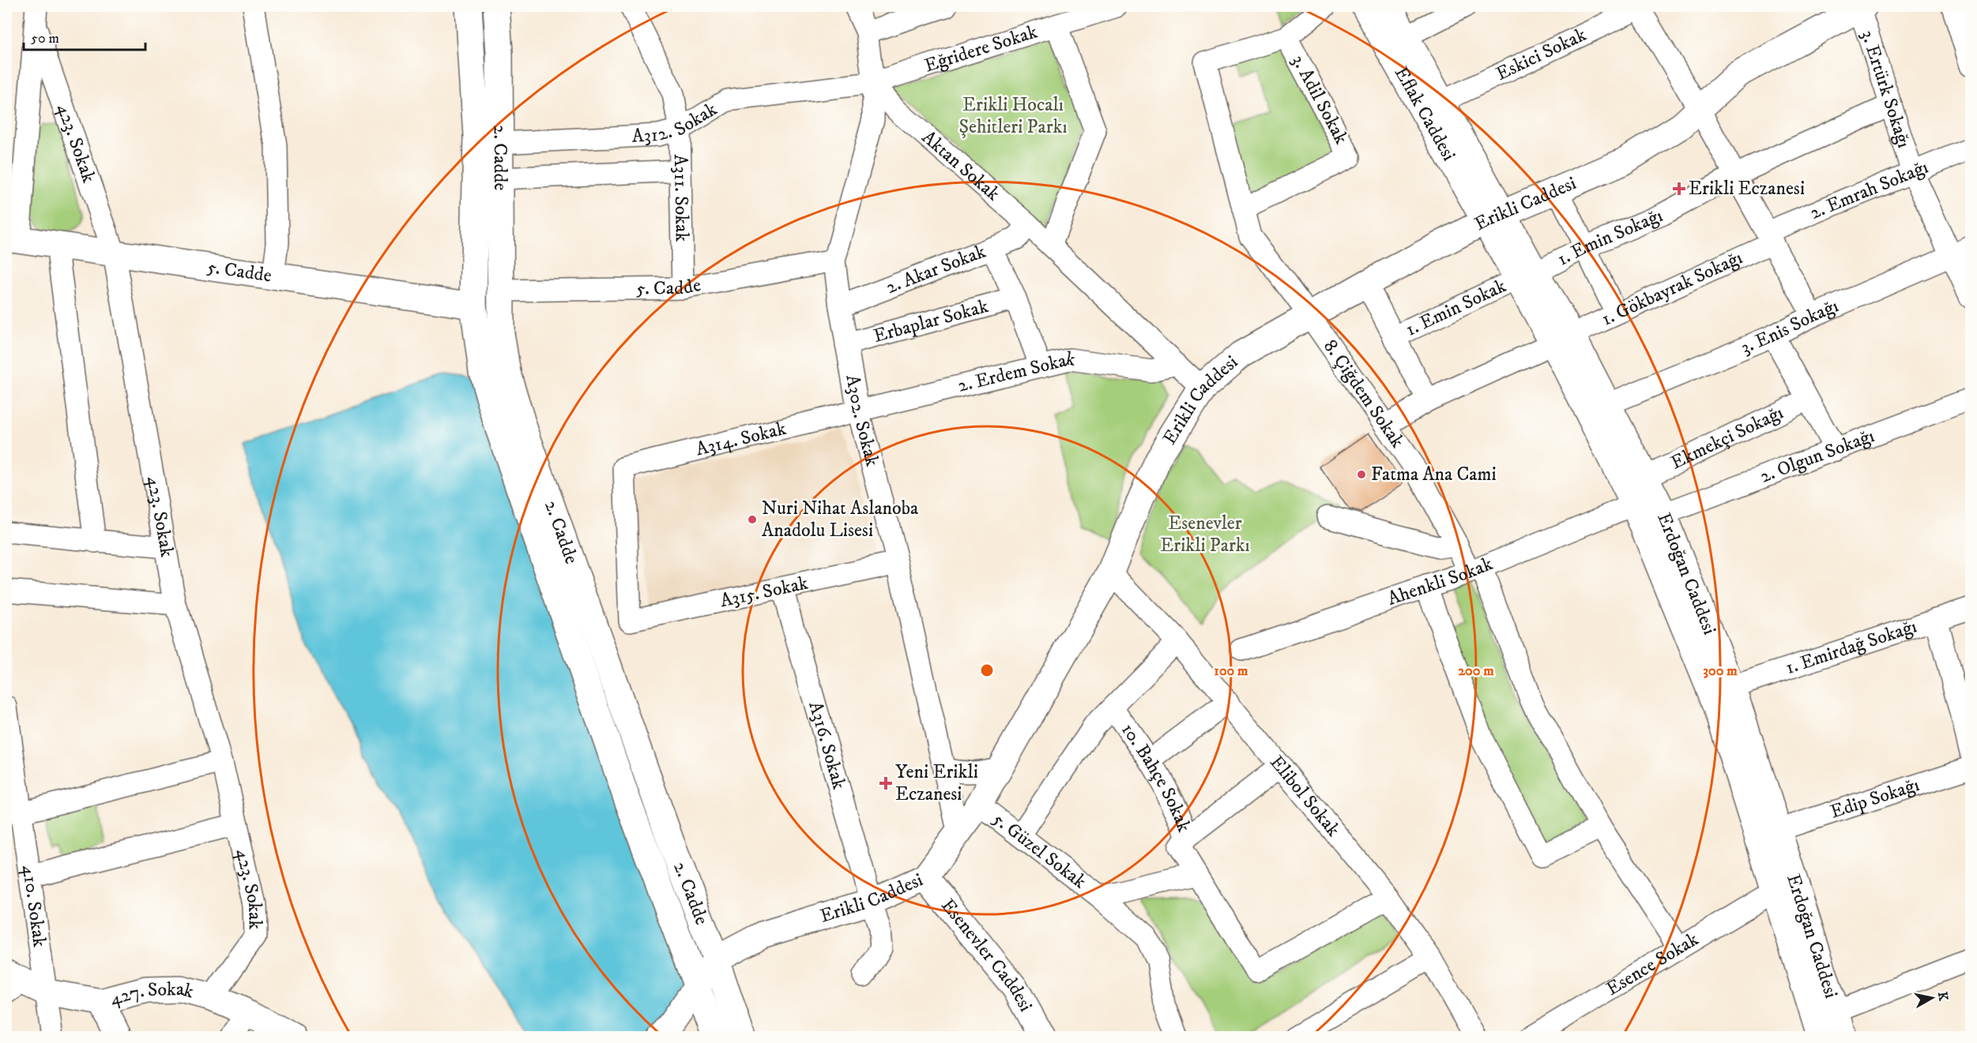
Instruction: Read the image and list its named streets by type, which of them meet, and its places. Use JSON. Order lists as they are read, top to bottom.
{
  "streets": {
    "main road": [
      "Eflak Caddesi",
      "2. Cadde",
      "Erikli Caddesi",
      "5. Cadde",
      "Erdoğan Caddesi",
      "Esenevler Caddesi",
      "427. Sokak"
    ],
    "street": [
      "Eğridere Sokak",
      "Eskici Sokak",
      "3. Ertürk Sokağı",
      "3. Adil Sokak",
      "A312. Sokak",
      "423. Sokak",
      "Aktan Sokak",
      "2. Emrah Sokağı",
      "A311. Sokak",
      "1. Emin Sokağı",
      "2. Akar Sokak",
      "1. Gökbayrak Sokağı",
      "1. Emin Sokak",
      "Erbaplar Sokak",
      "3. Enis Sokağı",
      "2. Erdem Sokak",
      "8. Çiğdem Sokak",
      "A302. Sokak",
      "Ekmekçi Sokağı",
      "A314. Sokak",
      "2. Olgun Sokağı",
      "Ahenkli Sokak",
      "A315. Sokak",
      "1. Emirdağ Sokağı",
      "A316. Sokak",
      "10. Bahçe Sokak",
      "Elibol Sokak",
      "Edip Sokağı",
      "5. Güzel Sokak",
      "410. Sokak",
      "Esence Sokak"
    ]
  },
  "crossings": [
    ["Eğridere Sokak", "A312. Sokak"],
    ["Eğridere Sokak", "Aktan Sokak"],
    ["Eğridere Sokak", "A302. Sokak"],
    ["Eskici Sokak", "Eflak Caddesi"],
    ["3. Ertürk Sokağı", "2. Emrah Sokağı"],
    ["3. Ertürk Sokağı", "Erikli Caddesi"],
    ["3. Ertürk Sokağı", "1. Emin Sokağı"],
    ["3. Ertürk Sokağı", "3. Enis Sokağı"],
    ["3. Adil Sokak", "Erikli Caddesi"],
    ["3. Adil Sokak", "8. Çiğdem Sokak"],
    ["Eflak Caddesi", "Erikli Caddesi"],
    ["Eflak Caddesi", "Erdoğan Caddesi"],
    ["A312. Sokak", "2. Cadde"],
    ["A312. Sokak", "Aktan Sokak"],
    ["A312. Sokak", "A311. Sokak"],
    ["A312. Sokak", "A302. Sokak"],
    ["423. Sokak", "5. Cadde"],
    ["423. Sokak", "427. Sokak"],
    ["2. Cadde", "Erikli Caddesi"],
    ["2. Cadde", "5. Cadde"],
    ["Aktan Sokak", "Erikli Caddesi"],
    ["Aktan Sokak", "2. Akar Sokak"],
    ["Aktan Sokak", "2. Erdem Sokak"],
    ["Aktan Sokak", "A302. Sokak"],
    ["2. Emrah Sokağı", "1. Gökbayrak Sokağı"],
    ["A311. Sokak", "5. Cadde"],
    ["Erikli Caddesi", "8. Çiğdem Sokak"],
    ["Erikli Caddesi", "A302. Sokak"],
    ["Erikli Caddesi", "Erdoğan Caddesi"],
    ["Erikli Caddesi", "A316. Sokak"],
    ["Erikli Caddesi", "Elibol Sokak"],
    ["Erikli Caddesi", "5. Güzel Sokak"],
    ["Erikli Caddesi", "Esenevler Caddesi"],
    ["1. Emin Sokağı", "1. Emin Sokak"],
    ["1. Emin Sokağı", "Erdoğan Caddesi"],
    ["2. Akar Sokak", "Erbaplar Sokak"],
    ["2. Akar Sokak", "A302. Sokak"],
    ["5. Cadde", "A302. Sokak"],
    ["1. Gökbayrak Sokağı", "8. Çiğdem Sokak"],
    ["1. Gökbayrak Sokağı", "Erdoğan Caddesi"],
    ["1. Emin Sokak", "Erdoğan Caddesi"],
    ["Erbaplar Sokak", "2. Erdem Sokak"],
    ["Erbaplar Sokak", "A302. Sokak"],
    ["3. Enis Sokağı", "Erdoğan Caddesi"],
    ["2. Erdem Sokak", "A302. Sokak"],
    ["2. Erdem Sokak", "A314. Sokak"],
    ["8. Çiğdem Sokak", "Ahenkli Sokak"],
    ["8. Çiğdem Sokak", "Esence Sokak"],
    ["A302. Sokak", "A314. Sokak"],
    ["A302. Sokak", "A315. Sokak"],
    ["Ekmekçi Sokağı", "Erdoğan Caddesi"],
    ["A314. Sokak", "A315. Sokak"],
    ["2. Olgun Sokağı", "Erdoğan Caddesi"],
    ["Erdoğan Caddesi", "Ahenkli Sokak"],
    ["Erdoğan Caddesi", "1. Emirdağ Sokağı"],
    ["Erdoğan Caddesi", "Edip Sokağı"],
    ["Erdoğan Caddesi", "Esence Sokak"],
    ["A315. Sokak", "A316. Sokak"],
    ["10. Bahçe Sokak", "Elibol Sokak"],
    ["10. Bahçe Sokak", "5. Güzel Sokak"],
    ["410. Sokak", "427. Sokak"]
  ],
  "parks": ["Erikli Hocalı Şehitleri Parkı", "Esenevler Erikli Parkı"],
  "places": {
    "health": ["Erikli Eczanesi", "Yeni Erikli Eczanesi"],
    "other": ["Fatma Ana Cami", "Nuri Nihat Aslanoba Anadolu Lisesi"]
  },
  "scale_bar": "50 m",
  "north": "right",
  "rings": ["100 m", "200 m", "300 m"]
}
